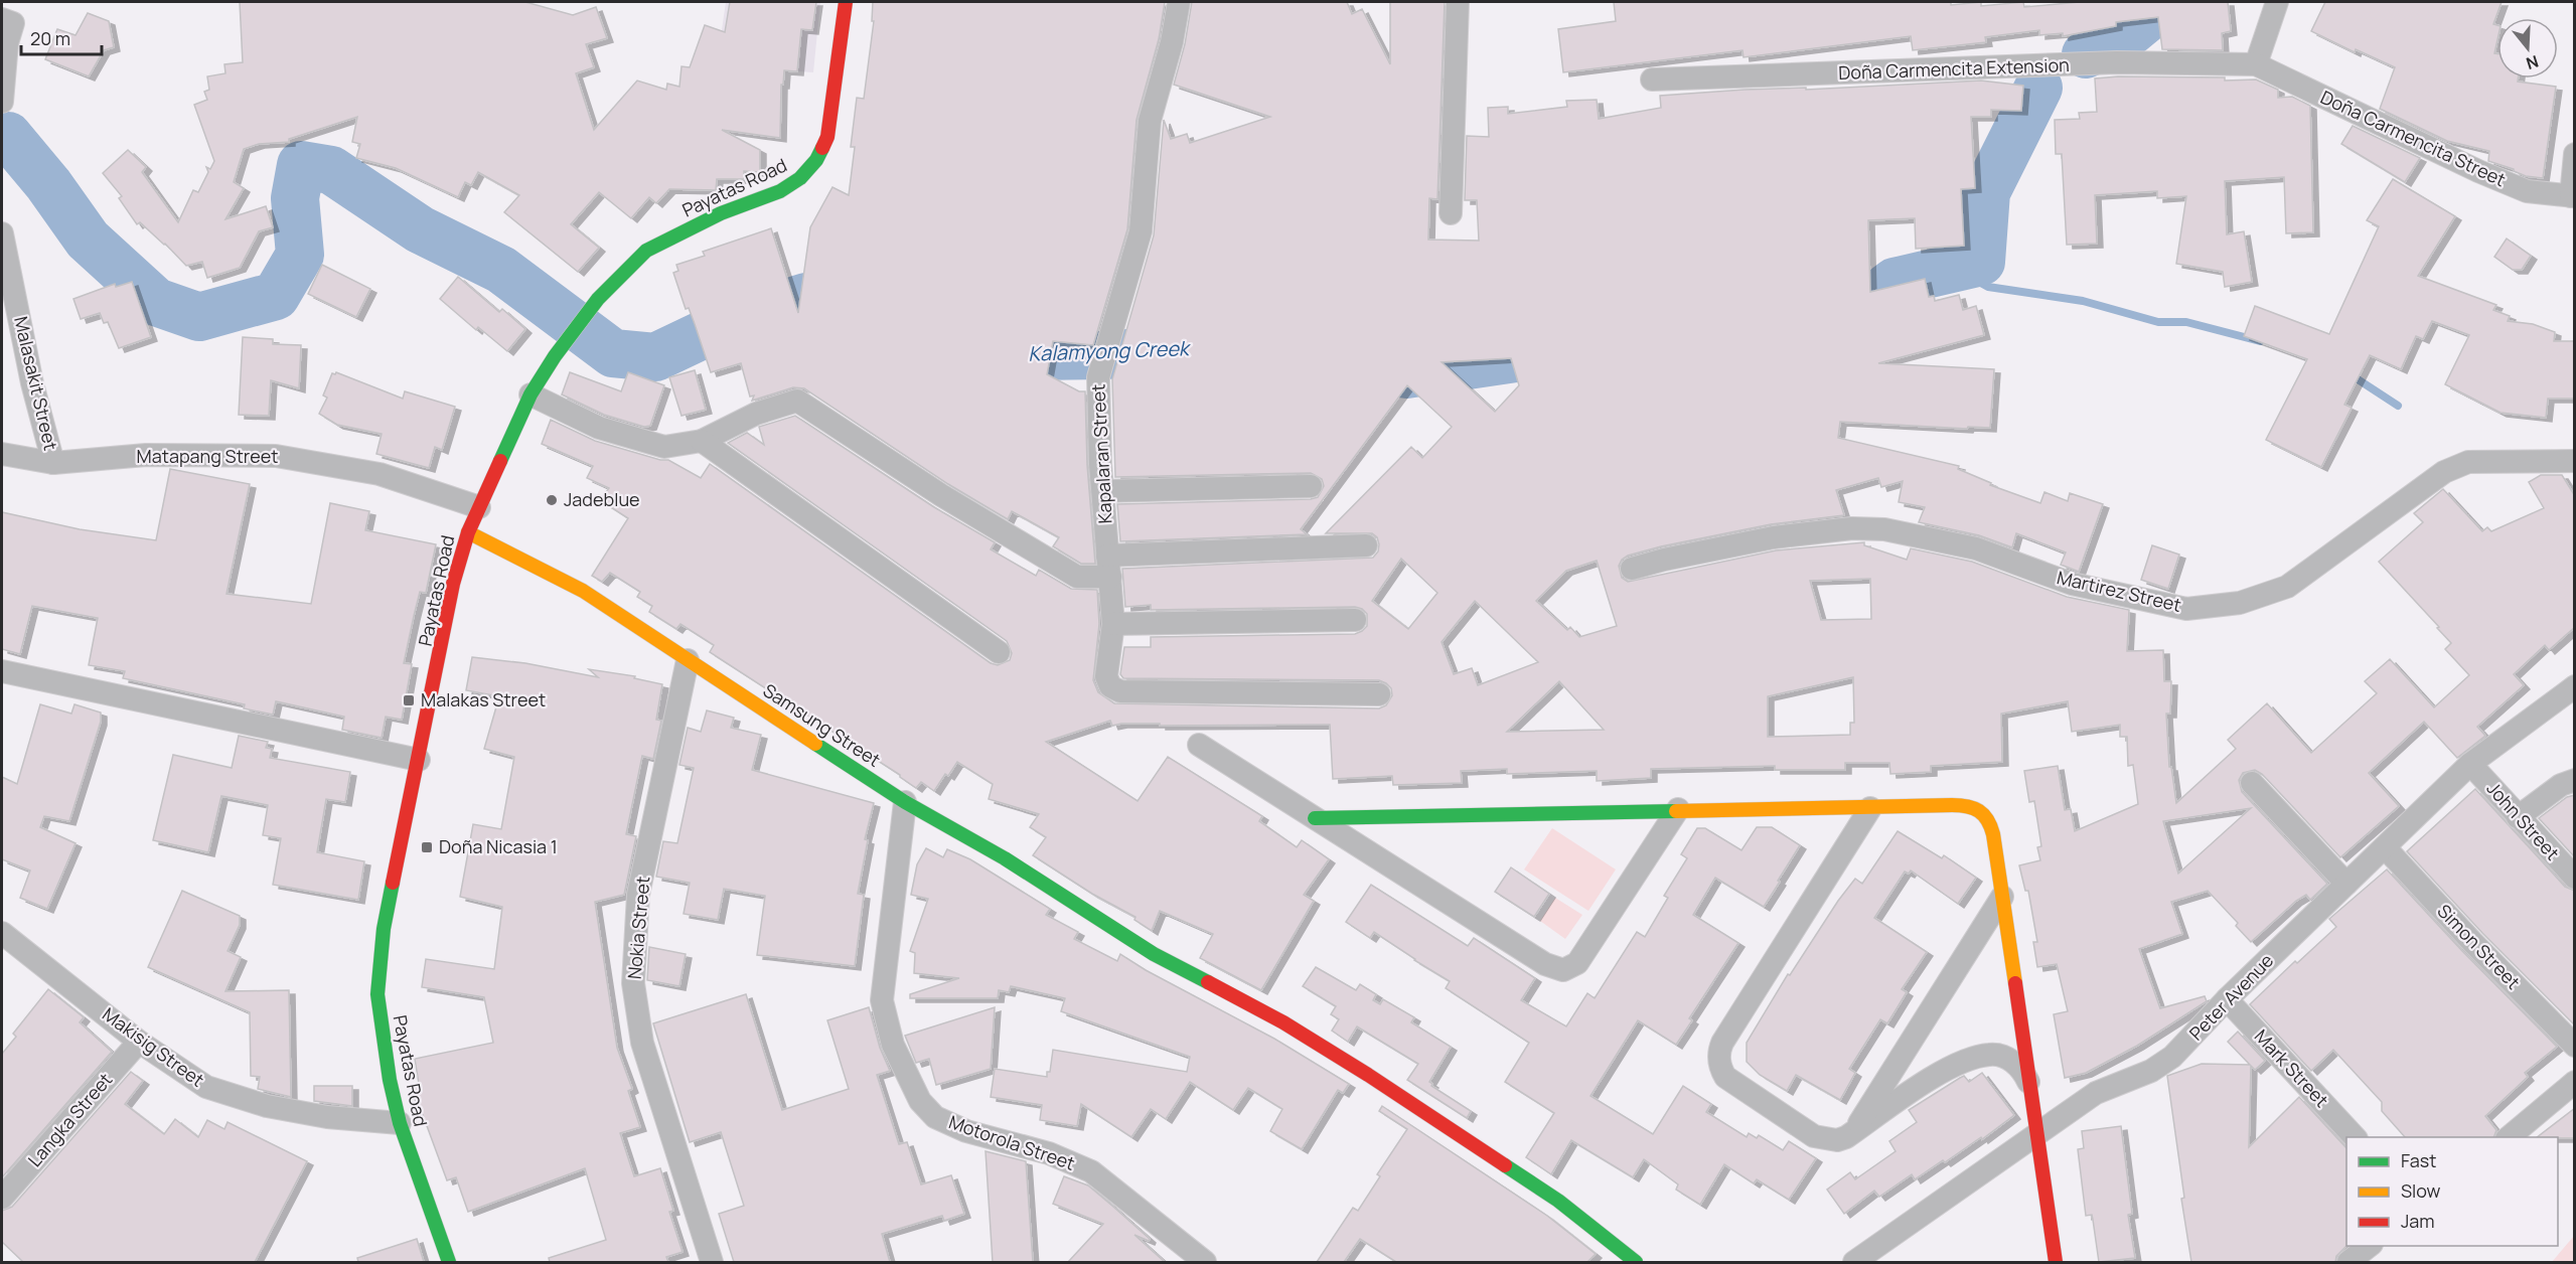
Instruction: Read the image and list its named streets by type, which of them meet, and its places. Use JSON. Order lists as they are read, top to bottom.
{
  "streets": {
    "street": [
      "Doña Carmencita Extension",
      "Doña Carmencita Street",
      "Payatas Road",
      "Malasakit Street",
      "Kapalaran Street",
      "Matapang Street",
      "Martirez Street",
      "Samsung Street",
      "John Street",
      "Nokia Street",
      "Simon Street",
      "Peter Avenue",
      "Makisig Street",
      "Mark Street",
      "Langka Street",
      "Motorola Street"
    ]
  },
  "crossings": [
    ["Doña Carmencita Extension", "Doña Carmencita Street"],
    ["Payatas Road", "Matapang Street"],
    ["Payatas Road", "Samsung Street"],
    ["Payatas Road", "Makisig Street"],
    ["Malasakit Street", "Matapang Street"],
    ["Samsung Street", "Nokia Street"],
    ["Samsung Street", "Motorola Street"],
    ["John Street", "Peter Avenue"],
    ["Simon Street", "Peter Avenue"],
    ["Peter Avenue", "Mark Street"],
    ["Makisig Street", "Langka Street"]
  ],
  "water": ["Kalamyong Creek"],
  "places": {
    "other": ["Jadeblue"],
    "transit": ["Malakas Street", "Doña Nicasia 1"]
  },
  "legend": ["Fast", "Slow", "Jam"],
  "scale_bar": "20 m",
  "north": "bottom"
}
